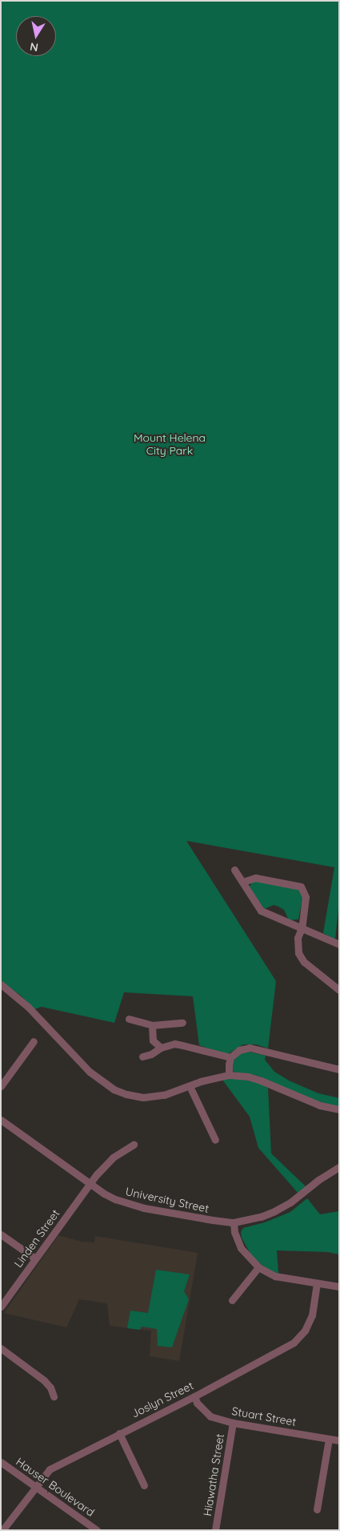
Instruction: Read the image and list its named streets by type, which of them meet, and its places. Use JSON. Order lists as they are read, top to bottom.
{
  "streets": {
    "street": [
      "University Street",
      "Linden Street",
      "Joslyn Street",
      "Stuart Street",
      "Hiawatha Street",
      "Hauser Boulevard"
    ]
  },
  "crossings": [
    ["University Street", "Linden Street"],
    ["Joslyn Street", "Stuart Street"],
    ["Joslyn Street", "Hauser Boulevard"],
    ["Stuart Street", "Hiawatha Street"]
  ],
  "parks": ["Mount Helena City Park"],
  "north": "bottom"
}
